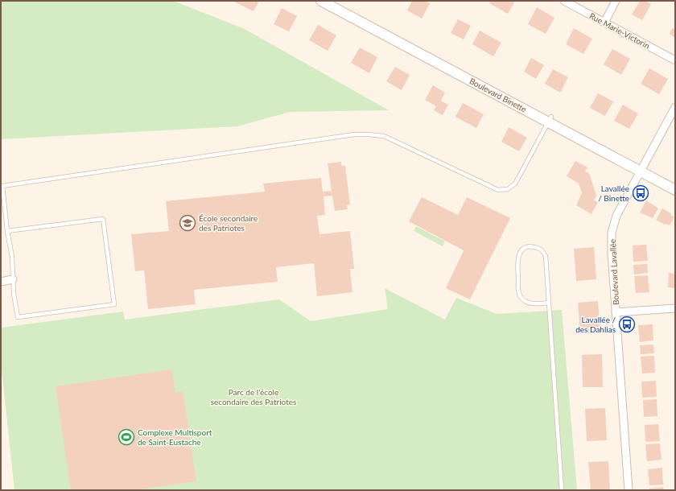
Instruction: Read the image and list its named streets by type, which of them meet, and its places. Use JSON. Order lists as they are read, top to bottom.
{
  "streets": {
    "street": ["Rue Marie-Victorin", "Boulevard Binette", "Boulevard Lavallée"]
  },
  "crossings": [
    ["Boulevard Binette", "Boulevard Lavallée"]
  ],
  "parks": ["Parc de l'école secondaire des Patriotes"],
  "places": {
    "bus stop": ["Lavallée / Binette", "Lavallée / des Dahlias"],
    "school or university": ["École secondaire des Patriotes"],
    "sports": ["Complexe Multisport de Saint-Eustache"]
  }
}
